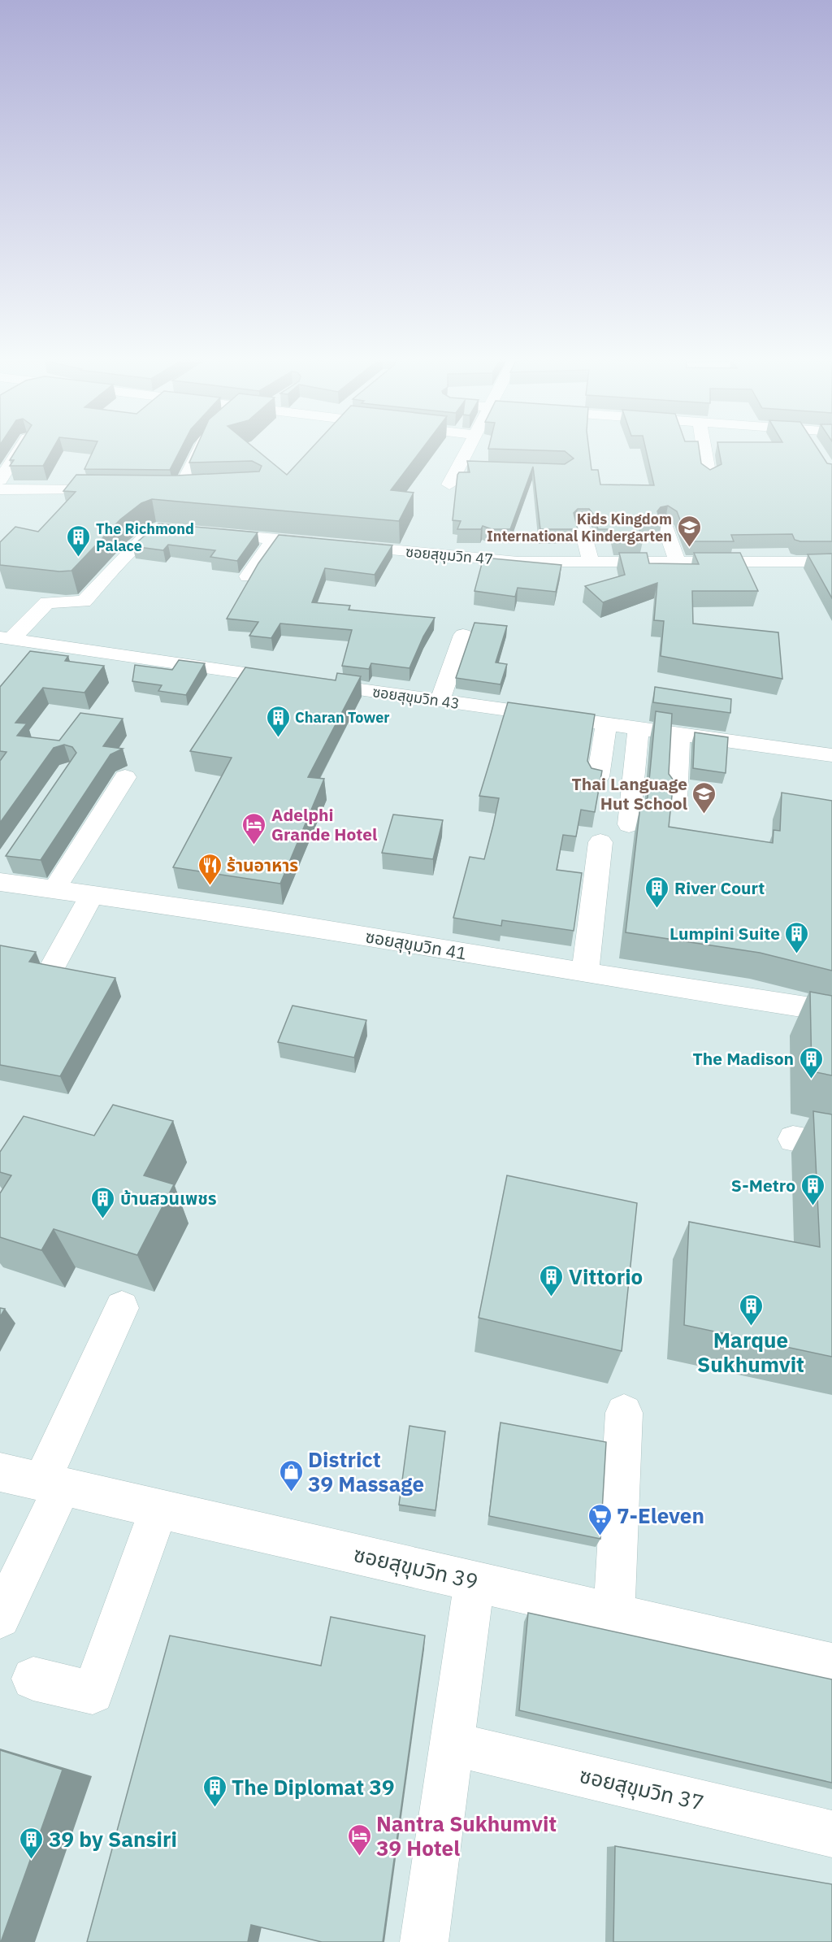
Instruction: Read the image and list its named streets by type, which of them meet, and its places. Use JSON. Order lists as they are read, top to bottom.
{
  "streets": {
    "street": [
      "ซอยสุขุมวิท 47",
      "ซอยสุขุมวิท 43",
      "ซอยสุขุมวิท 41",
      "ซอยสุขุมวิท 39",
      "ซอยสุขุมวิท 37"
    ]
  },
  "places": {
    "school or university": ["Kids Kingdom International Kindergarten", "Thai Language Hut School"],
    "building": [
      "The Richmond Palace",
      "Charan Tower",
      "River Court",
      "Lumpini Suite",
      "The Madison",
      "S-Metro",
      "บ้านสวนเพชร",
      "Vittorio",
      "Marque Sukhumvit",
      "The Diplomat 39",
      "39 by Sansiri"
    ],
    "hotel": ["Adelphi Grande Hotel", "Nantra Sukhumvit 39 Hotel"],
    "restaurant": ["ร้านอาหาร"],
    "shop": ["District 39 Massage"],
    "supermarket": ["7-Eleven"]
  }
}
